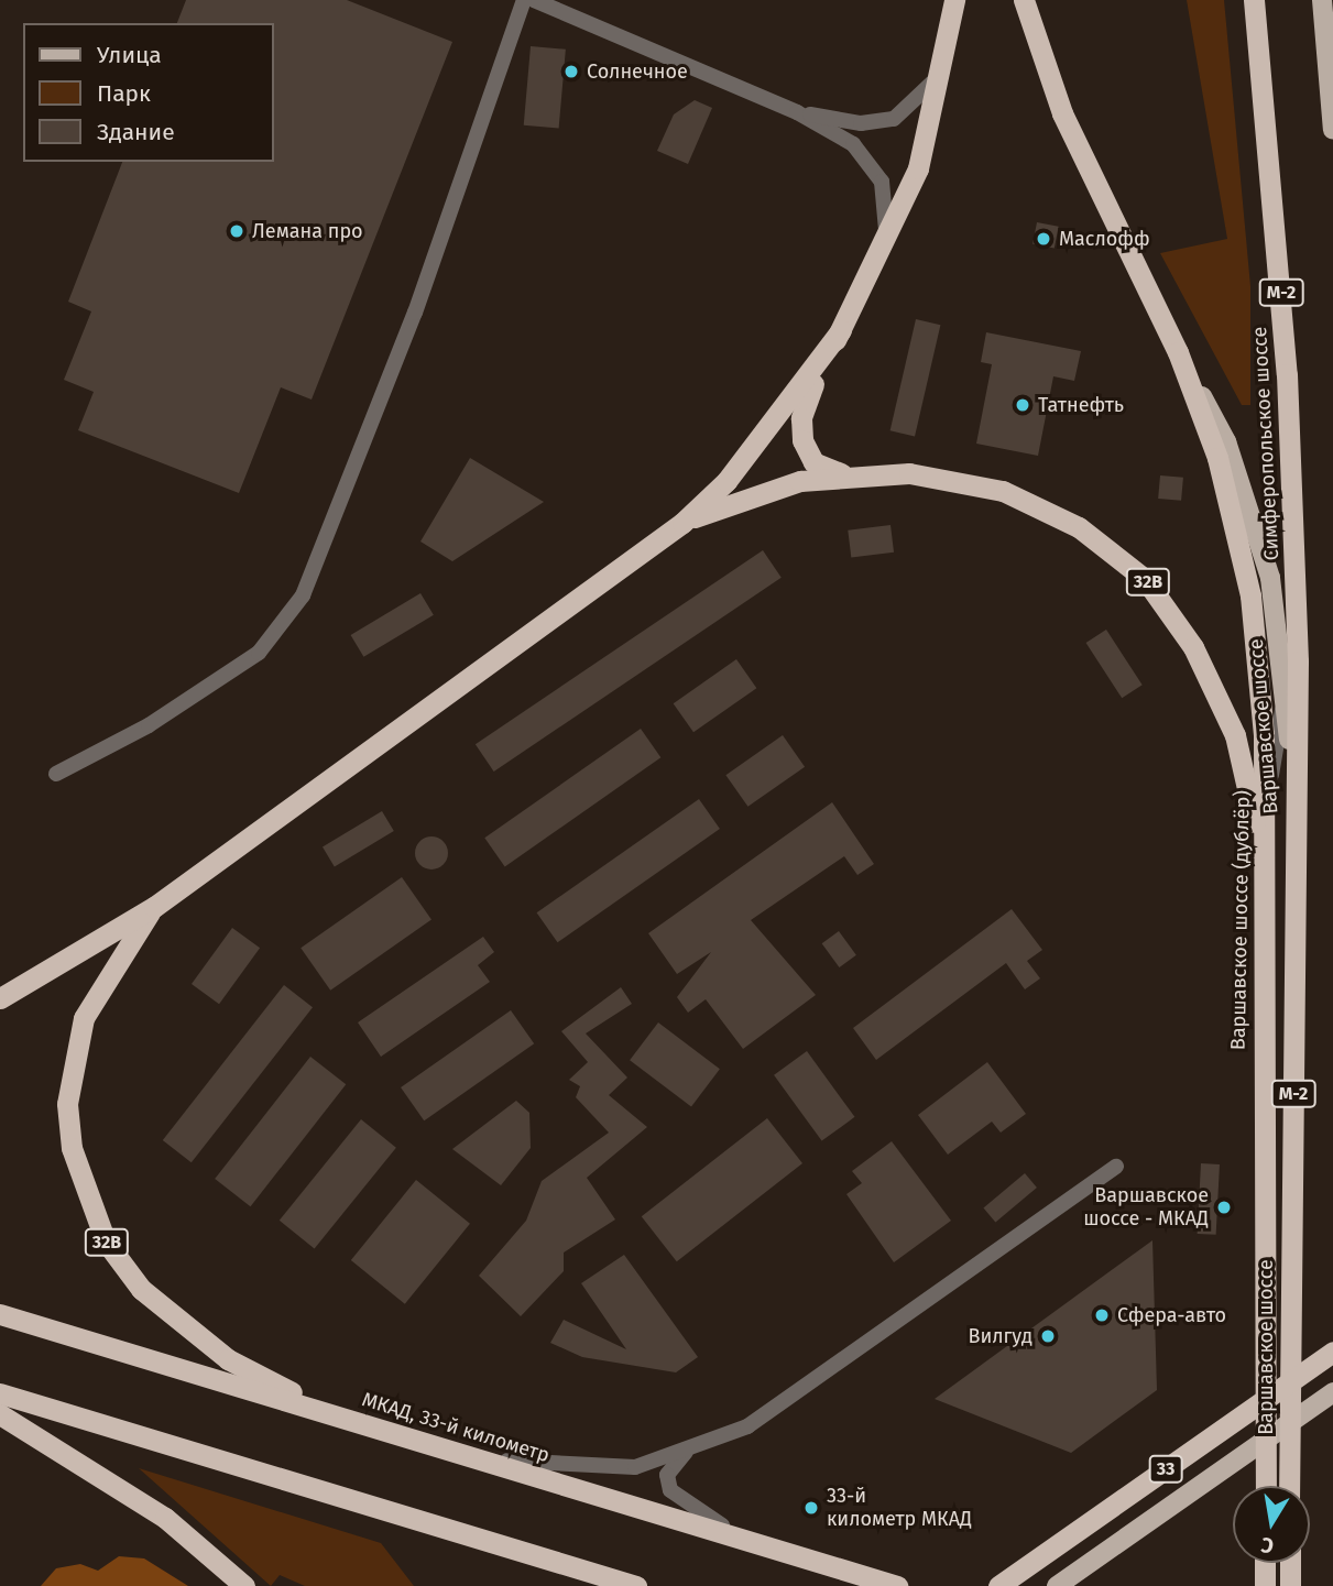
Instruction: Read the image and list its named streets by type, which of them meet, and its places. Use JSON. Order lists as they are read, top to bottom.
{
  "streets": {
    "highway": [
      "М-2",
      "Симферопольское шоссе",
      "32B",
      "Варшавское шоссе",
      "Варшавское шоссе (дублёр)",
      "МКАД, 33-й километр",
      "33"
    ]
  },
  "crossings": [
    ["Симферопольское шоссе", "Варшавское шоссе"],
    ["32B", "Варшавское шоссе (дублёр)"],
    ["32B", "МКАД, 33-й километр"],
    ["Варшавское шоссе", "Варшавское шоссе (дублёр)"]
  ],
  "places": [
    "Солнечное",
    "Лемана про",
    "Маслофф",
    "Татнефть",
    "Варшавское шоссе - МКАД",
    "Сфера-авто",
    "Вилгуд",
    "33-й километр МКАД"
  ],
  "legend": ["Улица", "Парк", "Здание"],
  "north": "bottom"
}
